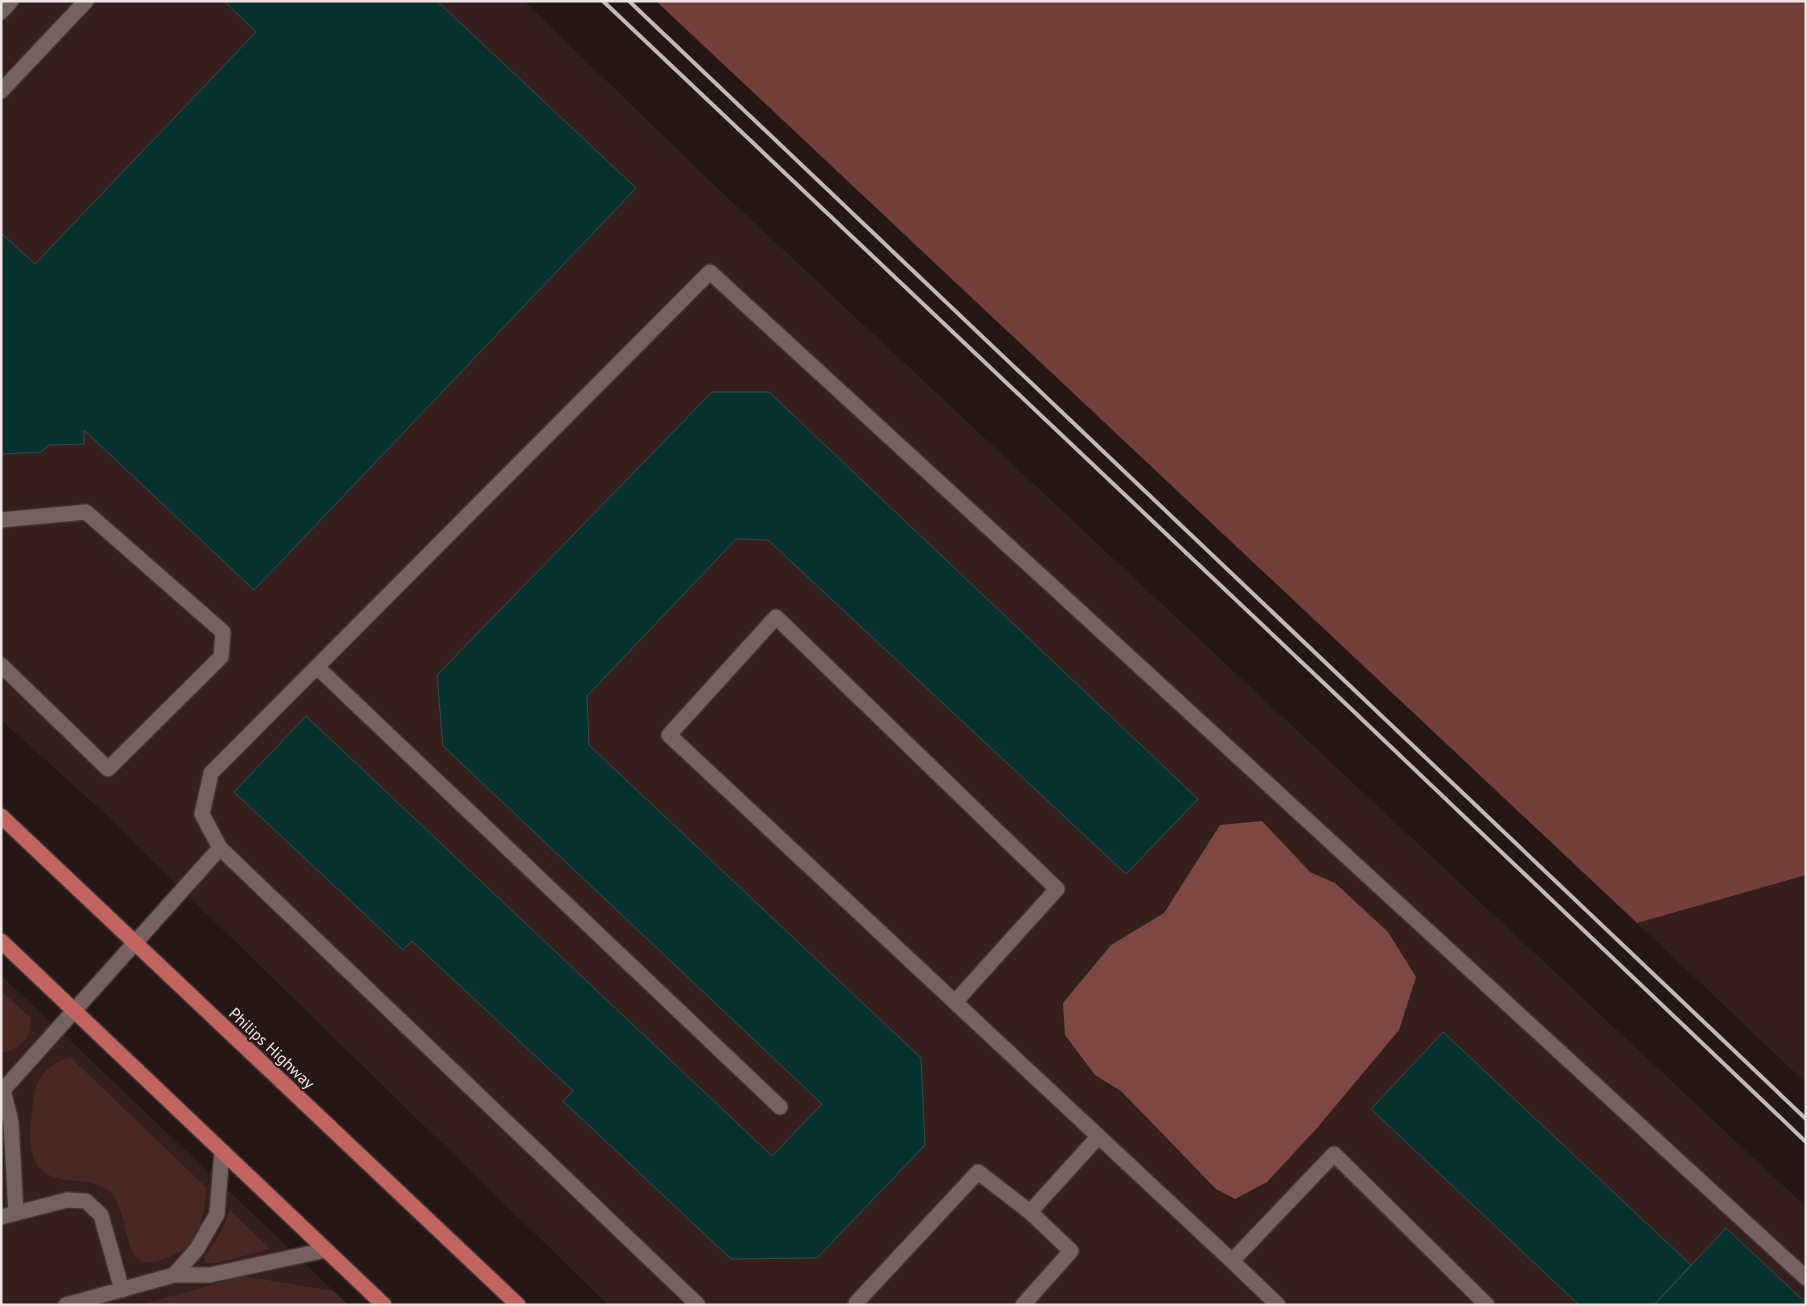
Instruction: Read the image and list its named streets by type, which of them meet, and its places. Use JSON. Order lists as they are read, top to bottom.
{
  "streets": {
    "main road": ["Philips Highway"]
  }
}
